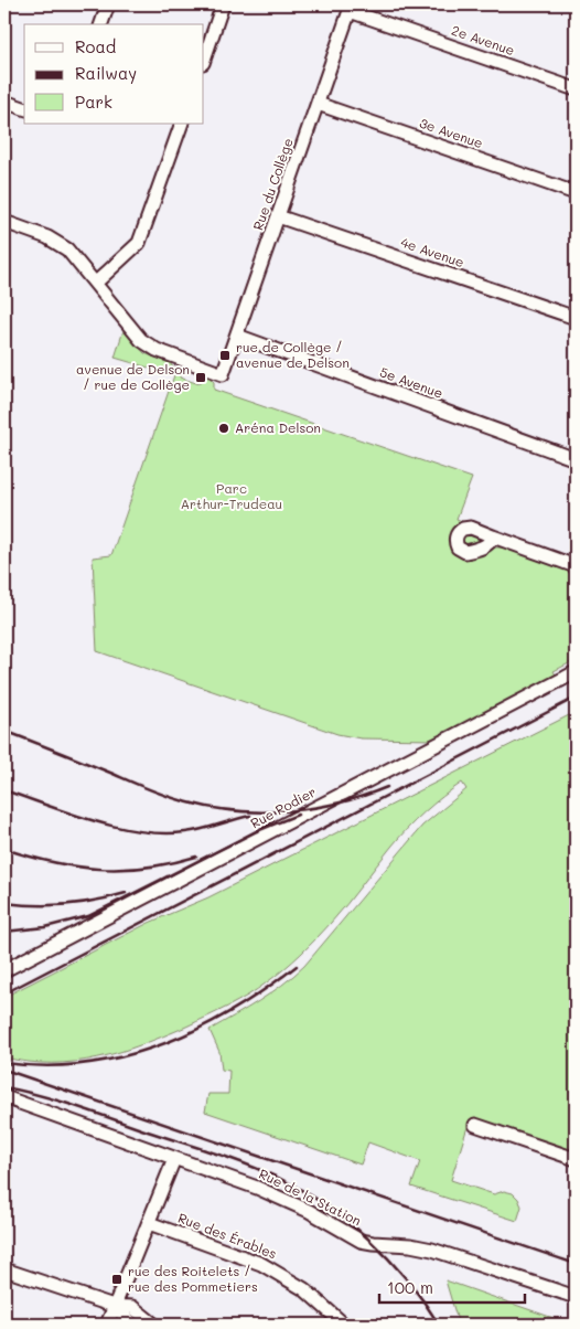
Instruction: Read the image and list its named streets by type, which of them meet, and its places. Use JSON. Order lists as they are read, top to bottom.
{
  "streets": {
    "street": [
      "2e Avenue",
      "3e Avenue",
      "Rue du Collège",
      "4e Avenue",
      "5e Avenue",
      "Rue Rodier",
      "Rue de la Station",
      "Rue des Érables"
    ]
  },
  "crossings": [
    ["2e Avenue", "Rue du Collège"],
    ["3e Avenue", "Rue du Collège"],
    ["Rue du Collège", "4e Avenue"],
    ["Rue du Collège", "5e Avenue"]
  ],
  "parks": ["Parc Arthur-Trudeau"],
  "places": {
    "transit": ["rue de Collège / avenue de Delson", "avenue de Delson / rue de Collège", "rue des Roitelets / rue des Pommetiers"],
    "other": ["Aréna Delson"]
  },
  "legend": ["Road", "Railway", "Park"],
  "scale_bar": "100 m"
}
